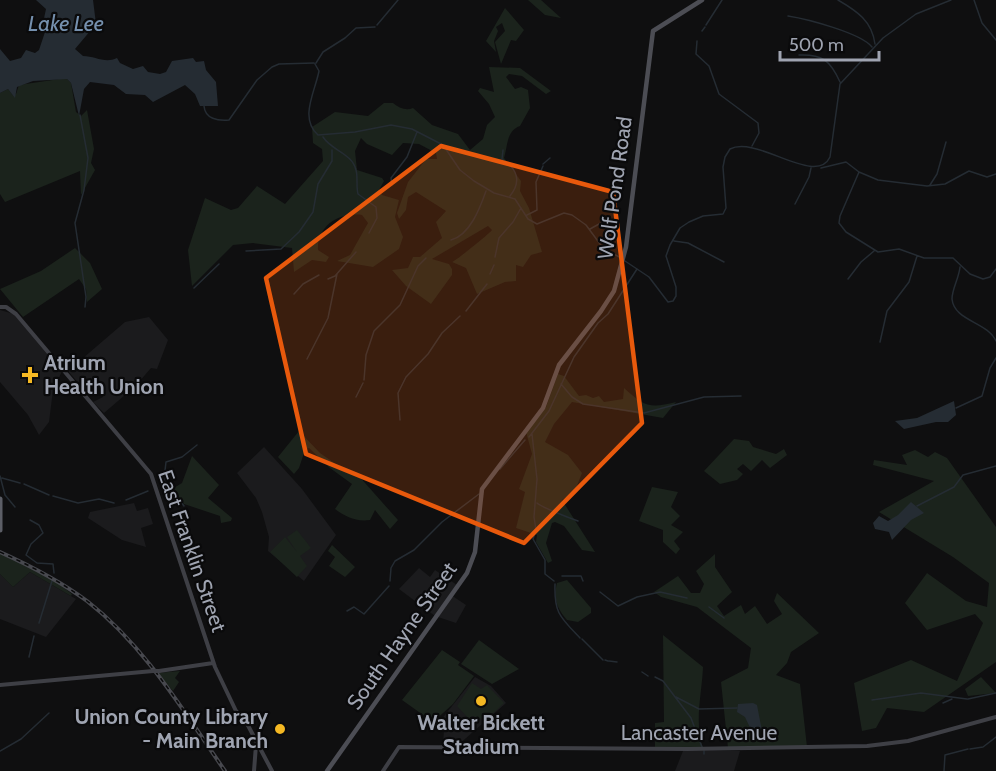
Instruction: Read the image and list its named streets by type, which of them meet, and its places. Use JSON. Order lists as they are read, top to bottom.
{
  "streets": {
    "main road": [
      "Wolf Pond Road",
      "East Franklin Street",
      "South Hayne Street",
      "Lancaster Avenue"
    ]
  },
  "crossings": [
    ["Wolf Pond Road", "South Hayne Street"]
  ],
  "water": ["Lake Lee"],
  "places": {
    "health": ["Atrium Health Union"],
    "other": ["Walter Bickett Stadium", "Union County Library - Main Branch"]
  },
  "scale_bar": "500 m"
}
